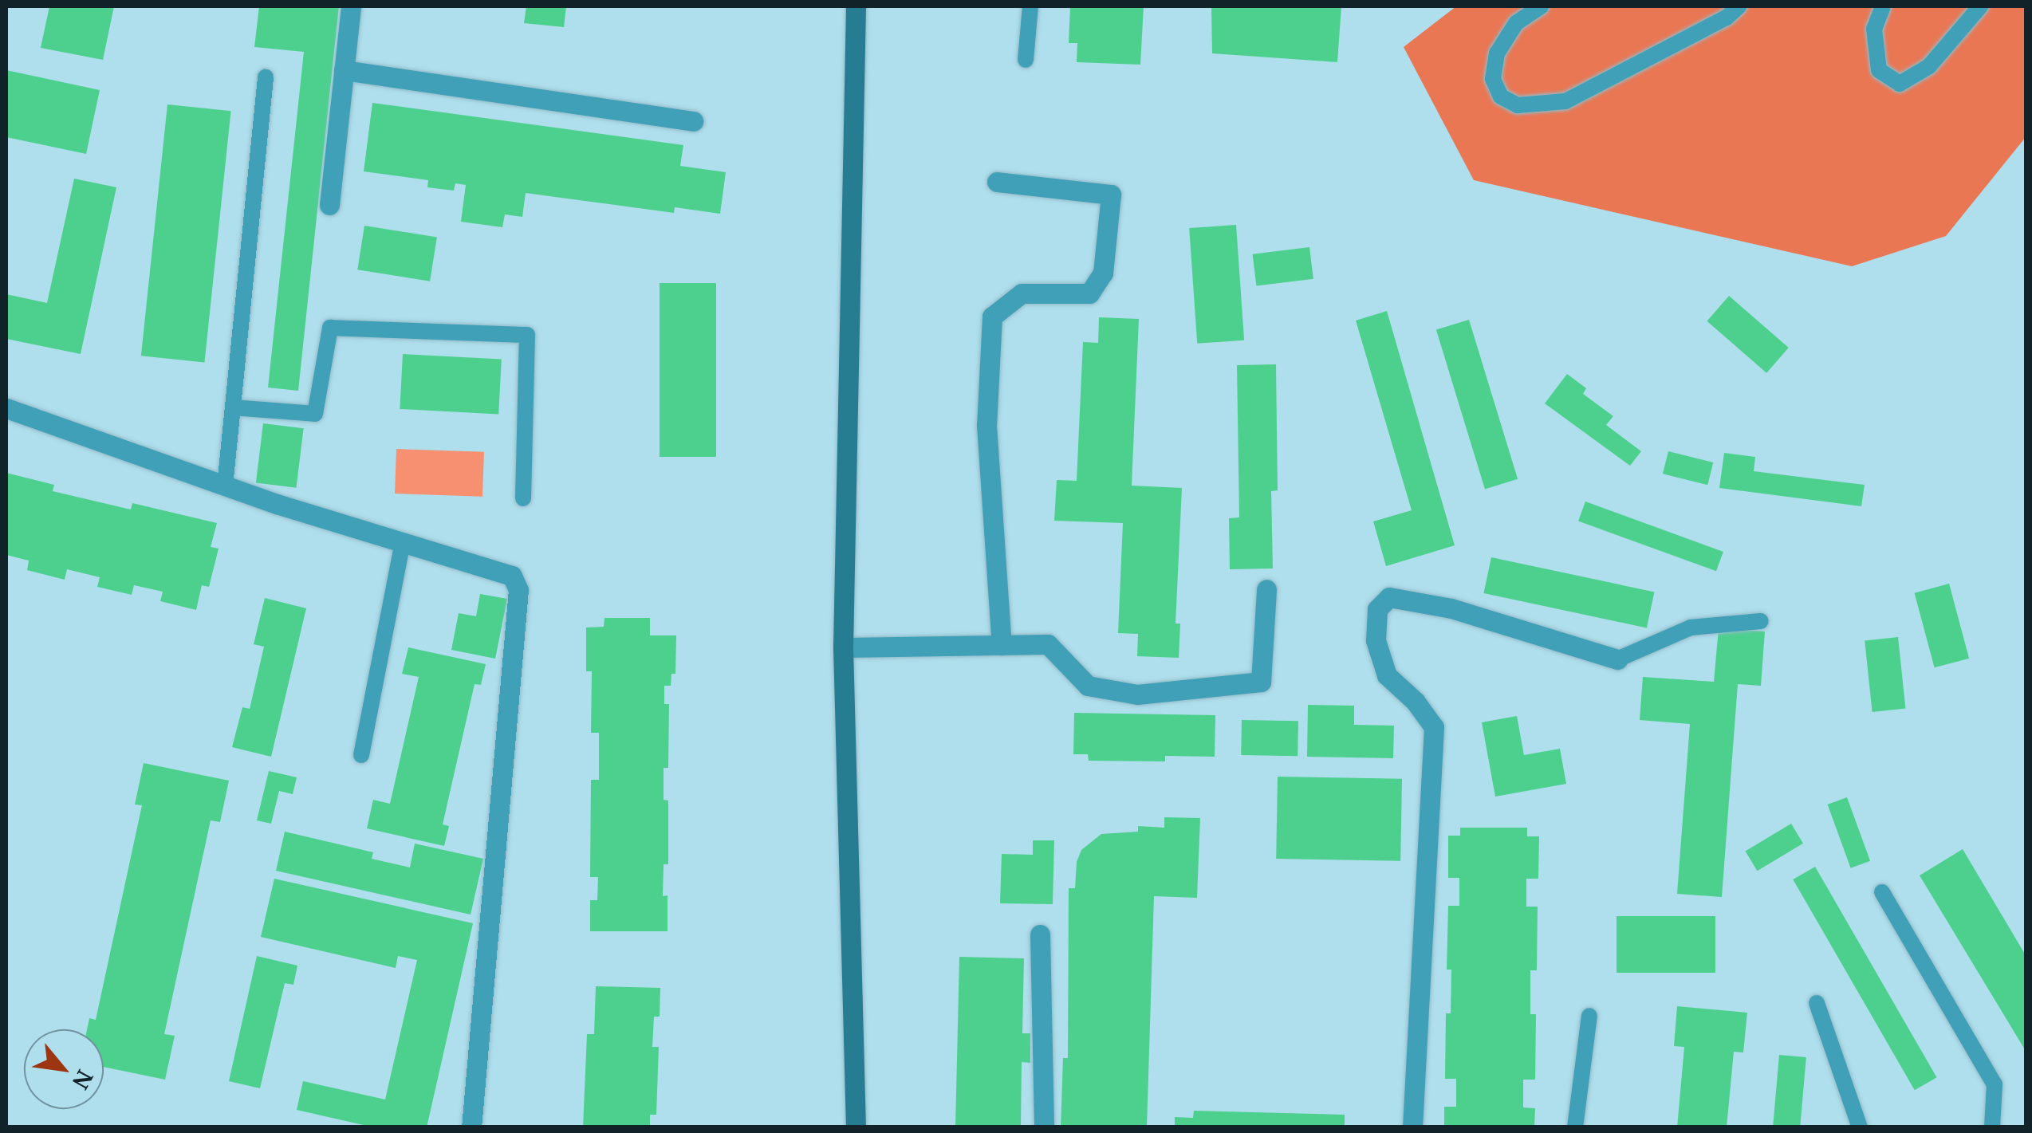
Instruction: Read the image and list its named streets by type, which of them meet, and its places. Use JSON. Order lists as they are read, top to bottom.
{
  "north": "bottom right"
}
